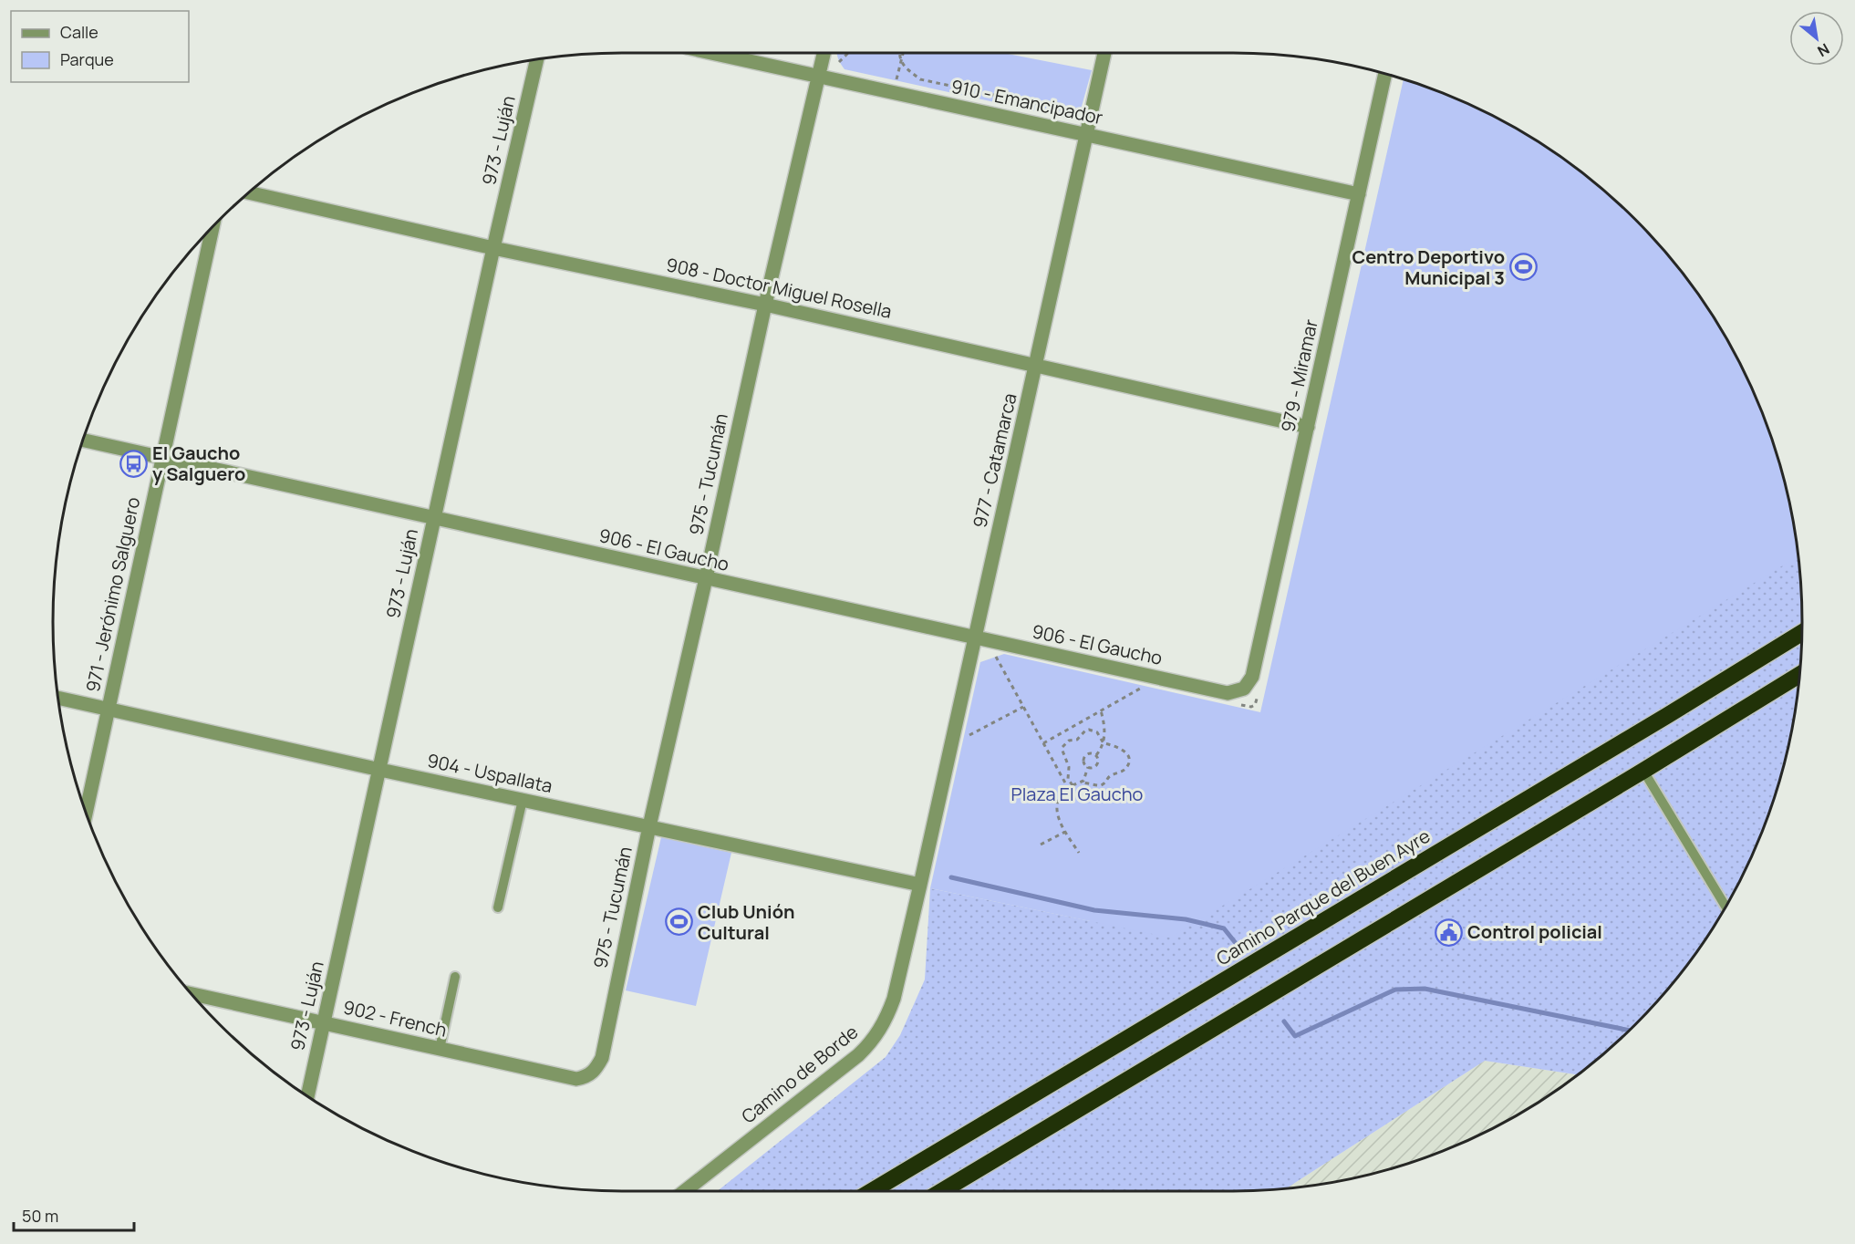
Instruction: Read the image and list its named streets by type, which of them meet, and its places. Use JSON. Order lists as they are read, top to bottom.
{
  "streets": {
    "highway": ["Camino Parque del Buen Ayre"],
    "street": [
      "910 - Emancipador",
      "973 - Luján",
      "908 - Doctor Miguel Rosella",
      "979 - Miramar",
      "977 - Catamarca",
      "975 - Tucumán",
      "906 - El Gaucho",
      "971 - Jerónimo Salguero",
      "904 - Uspallata",
      "902 - French",
      "Camino de Borde"
    ]
  },
  "crossings": [
    ["910 - Emancipador", "979 - Miramar"],
    ["910 - Emancipador", "977 - Catamarca"],
    ["910 - Emancipador", "975 - Tucumán"],
    ["973 - Luján", "908 - Doctor Miguel Rosella"],
    ["973 - Luján", "906 - El Gaucho"],
    ["973 - Luján", "904 - Uspallata"],
    ["973 - Luján", "902 - French"],
    ["908 - Doctor Miguel Rosella", "979 - Miramar"],
    ["908 - Doctor Miguel Rosella", "977 - Catamarca"],
    ["908 - Doctor Miguel Rosella", "975 - Tucumán"],
    ["979 - Miramar", "906 - El Gaucho"],
    ["977 - Catamarca", "906 - El Gaucho"],
    ["977 - Catamarca", "904 - Uspallata"],
    ["977 - Catamarca", "Camino de Borde"],
    ["975 - Tucumán", "906 - El Gaucho"],
    ["975 - Tucumán", "904 - Uspallata"],
    ["975 - Tucumán", "902 - French"],
    ["906 - El Gaucho", "971 - Jerónimo Salguero"],
    ["971 - Jerónimo Salguero", "904 - Uspallata"],
    ["904 - Uspallata", "Camino de Borde"]
  ],
  "parks": ["Plaza El Gaucho"],
  "places": {
    "sports": ["Centro Deportivo Municipal 3", "Club Unión Cultural"],
    "bus stop": ["El Gaucho y Salguero"],
    "public building": ["Control policial"]
  },
  "legend": ["Calle", "Parque"],
  "scale_bar": "50 m",
  "north": "bottom right"
}
